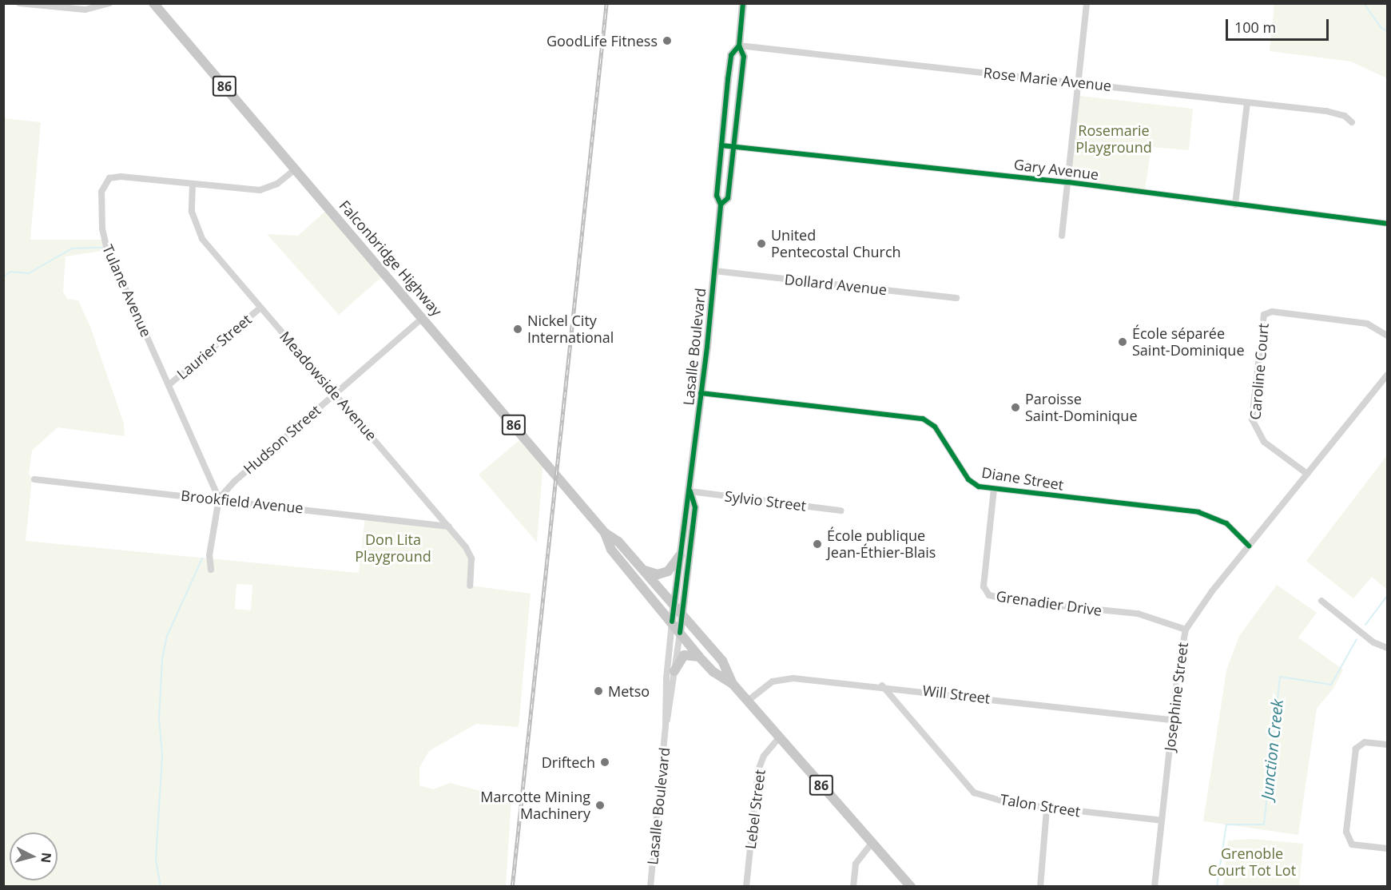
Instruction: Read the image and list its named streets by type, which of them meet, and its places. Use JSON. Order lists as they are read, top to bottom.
{
  "streets": {
    "main road": ["86", "Falconbridge Highway", "Lasalle Boulevard"],
    "street": [
      "Rose Marie Avenue",
      "Gary Avenue",
      "Dollard Avenue",
      "Tulane Avenue",
      "Laurier Street",
      "Caroline Court",
      "Meadowside Avenue",
      "Hudson Street",
      "Diane Street",
      "Sylvio Street",
      "Brookfield Avenue",
      "Grenadier Drive",
      "Will Street",
      "Josephine Street",
      "Talon Street",
      "Lebel Street"
    ]
  },
  "crossings": [
    ["Rose Marie Avenue", "Lasalle Boulevard"],
    ["Gary Avenue", "Lasalle Boulevard"],
    ["Falconbridge Highway", "Tulane Avenue"],
    ["Falconbridge Highway", "Lasalle Boulevard"],
    ["Falconbridge Highway", "Hudson Street"],
    ["Falconbridge Highway", "Will Street"],
    ["Falconbridge Highway", "Lebel Street"],
    ["Dollard Avenue", "Lasalle Boulevard"],
    ["Tulane Avenue", "Laurier Street"],
    ["Tulane Avenue", "Meadowside Avenue"],
    ["Tulane Avenue", "Hudson Street"],
    ["Tulane Avenue", "Brookfield Avenue"],
    ["Laurier Street", "Meadowside Avenue"],
    ["Lasalle Boulevard", "Diane Street"],
    ["Lasalle Boulevard", "Sylvio Street"],
    ["Caroline Court", "Josephine Street"],
    ["Meadowside Avenue", "Hudson Street"],
    ["Meadowside Avenue", "Brookfield Avenue"],
    ["Hudson Street", "Brookfield Avenue"],
    ["Diane Street", "Grenadier Drive"],
    ["Diane Street", "Josephine Street"],
    ["Grenadier Drive", "Josephine Street"],
    ["Will Street", "Josephine Street"],
    ["Will Street", "Talon Street"],
    ["Josephine Street", "Talon Street"]
  ],
  "water": ["Junction Creek"],
  "parks": ["Rosemarie Playground", "Don Lita Playground", "Grenoble Court Tot Lot"],
  "places": [
    "GoodLife Fitness",
    "United Pentecostal Church",
    "Nickel City International",
    "École séparée Saint-Dominique",
    "Paroisse Saint-Dominique",
    "École publique Jean-Éthier-Blais",
    "Metso",
    "Driftech",
    "Marcotte Mining Machinery"
  ],
  "scale_bar": "100 m",
  "north": "right"
}
